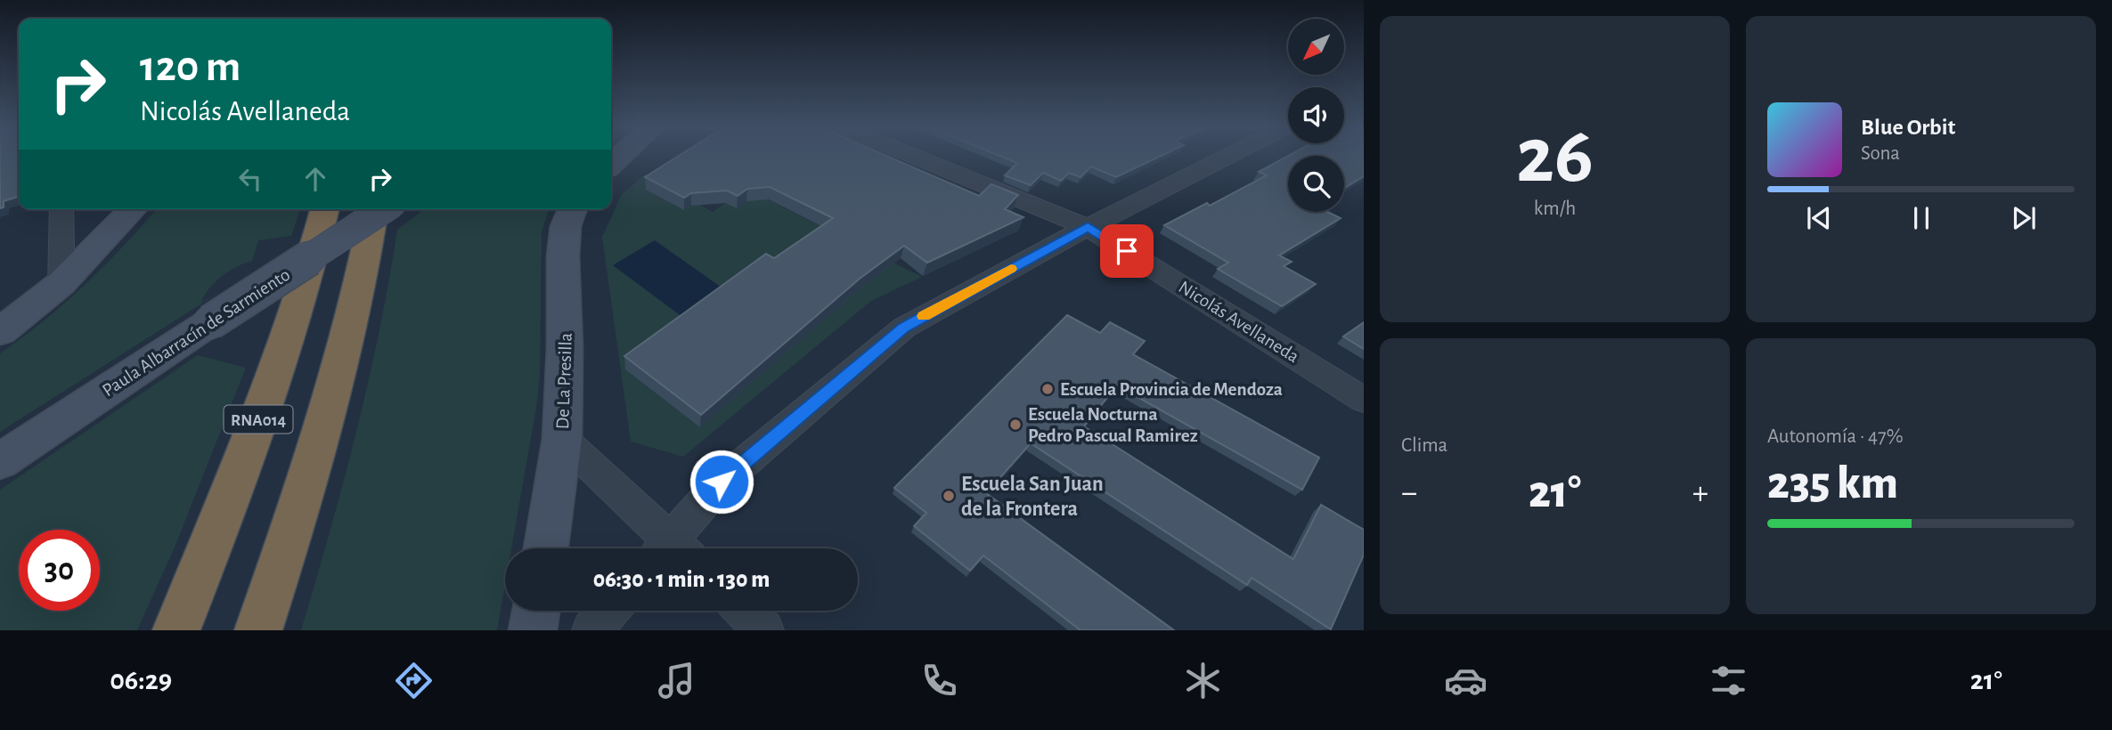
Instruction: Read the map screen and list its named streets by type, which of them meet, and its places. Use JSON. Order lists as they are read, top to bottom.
{
  "streets": {
    "highway": ["RNA014"],
    "street": ["Nicolás Avellaneda", "Paula Albarracín de Sarmiento", "De La Presilla"]
  },
  "places": ["Escuela Provincia de Mendoza", "Escuela Nocturna Pedro Pascual Ramirez", "Escuela San Juan de la Frontera"],
  "north": "bottom left",
  "page": {
    "tile": [
      ["26", "km/h"],
      "Clima",
      ["Autonomía · 47%", "235 km"]
    ],
    "turn": ["120 m", "Nicolás Avellaneda"],
    "song": ["Blue Orbit", "Sona"],
    "heat": ["−", "21°", "+"],
    "limit": "30",
    "trip": "06:30 · 1 min · 130 m",
    "tabs": ["06:29", "21°"]
  }
}
